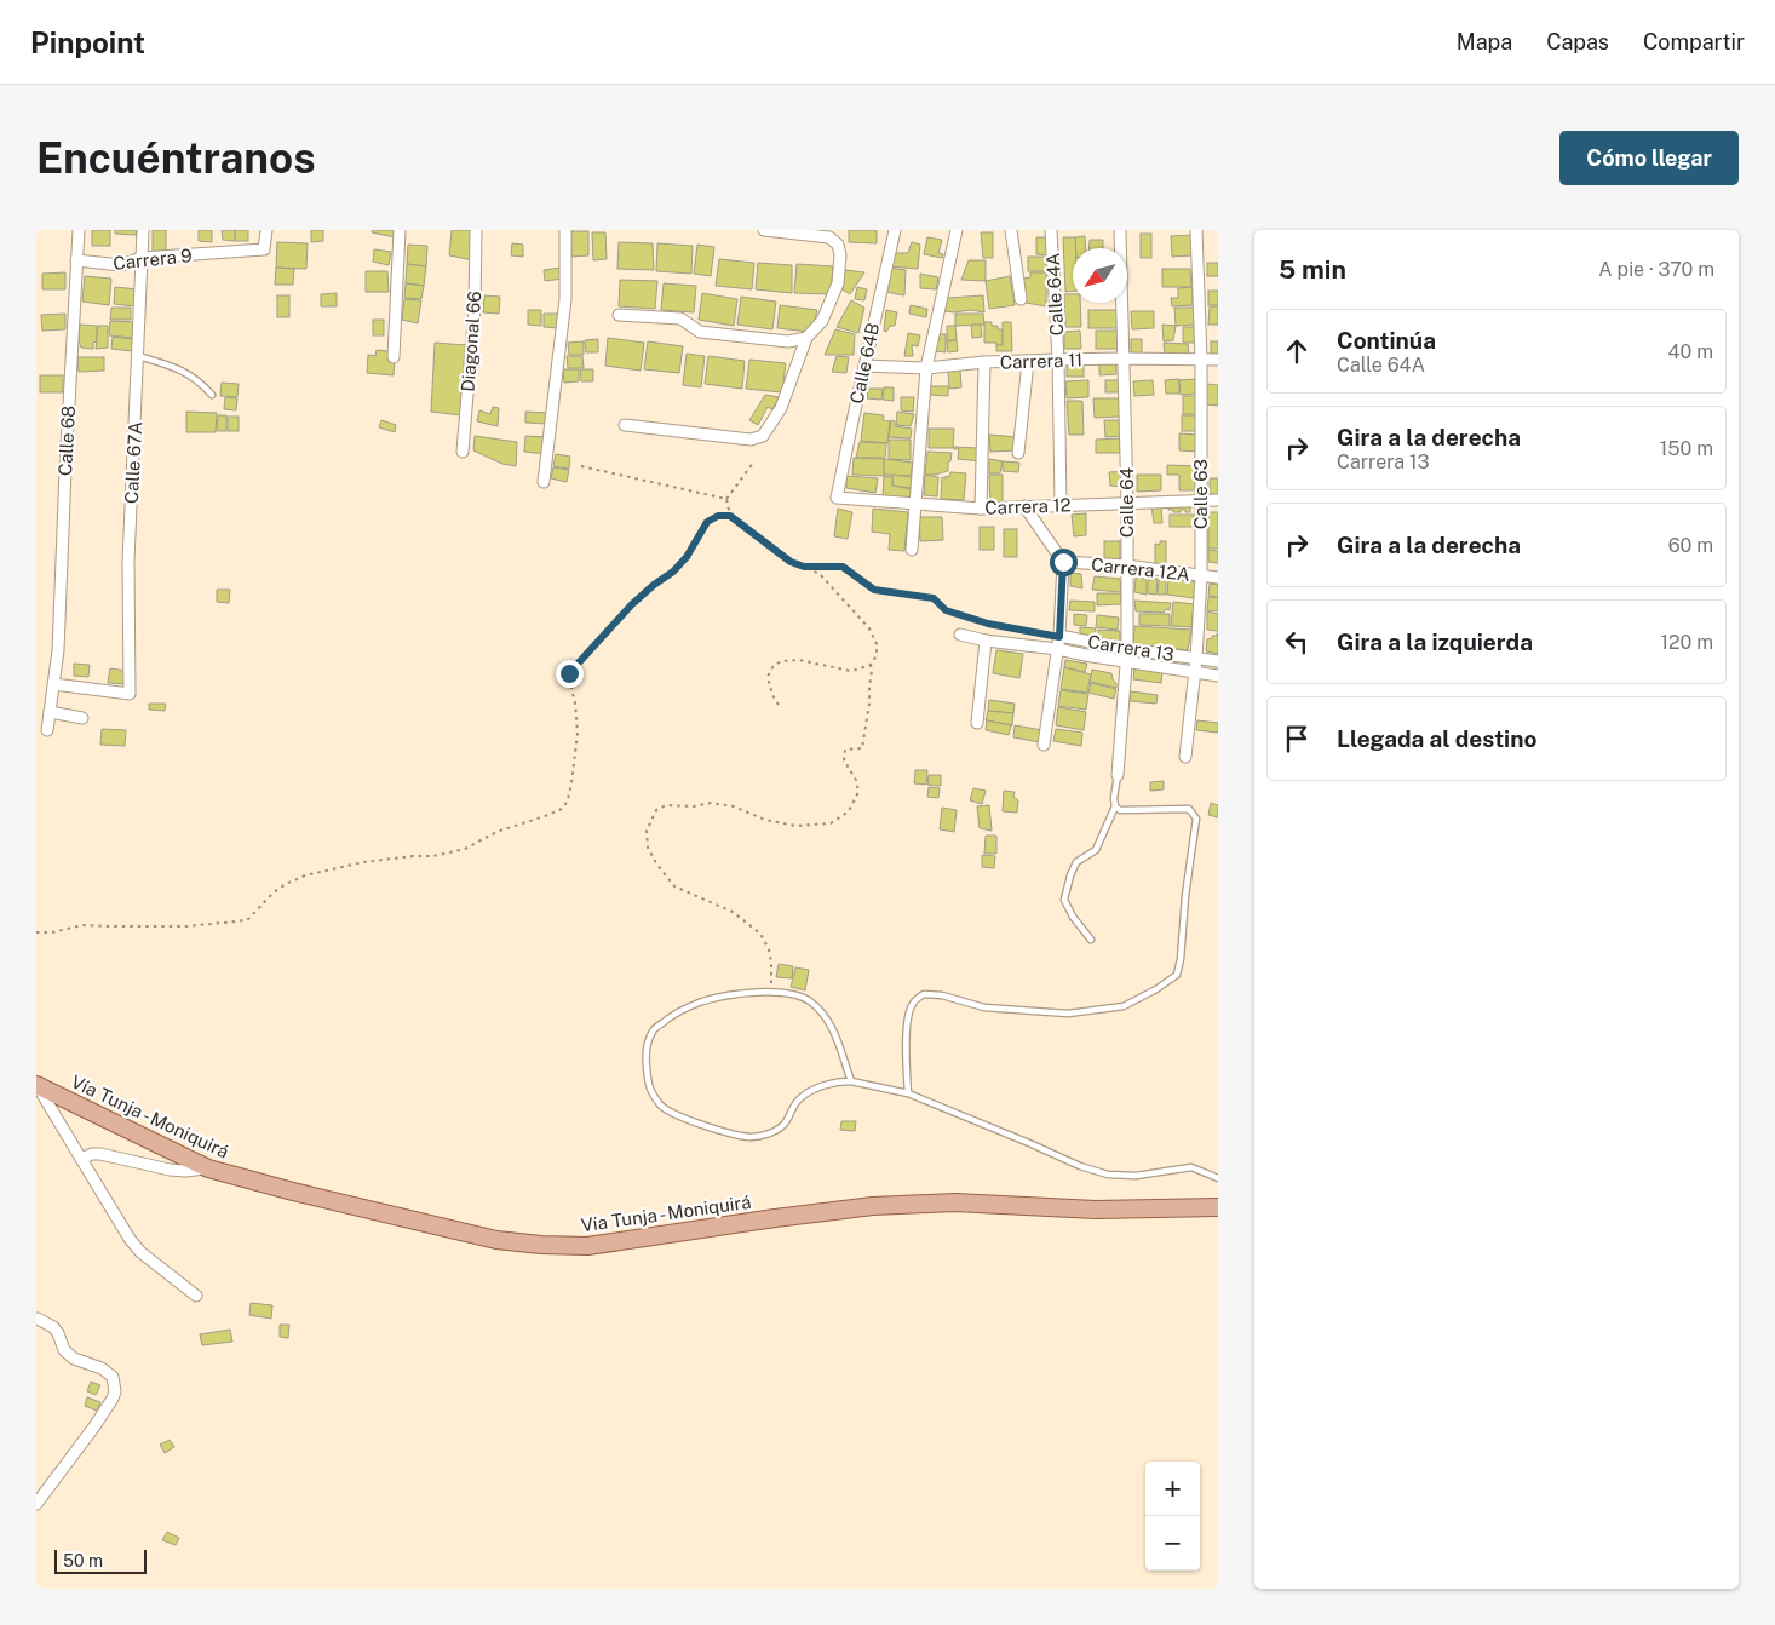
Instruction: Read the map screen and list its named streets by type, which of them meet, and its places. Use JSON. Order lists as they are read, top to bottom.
{
  "streets": {
    "main road": ["Vía Tunja - Moniquirá"],
    "street": [
      "Carrera 9",
      "Calle 64A",
      "Diagonal 66",
      "Carrera 11",
      "Calle 64B",
      "Calle 68",
      "Calle 67A",
      "Calle 63",
      "Calle 64",
      "Carrera 12",
      "Carrera 12A",
      "Carrera 13"
    ]
  },
  "crossings": [
    ["Carrera 9", "Calle 68"],
    ["Carrera 9", "Calle 67A"],
    ["Calle 64A", "Carrera 11"],
    ["Calle 64A", "Carrera 12"],
    ["Carrera 11", "Calle 64B"],
    ["Carrera 11", "Calle 63"],
    ["Carrera 11", "Calle 64"],
    ["Calle 64B", "Carrera 12"],
    ["Calle 68", "Calle 67A"],
    ["Calle 63", "Carrera 12"],
    ["Calle 63", "Carrera 12A"],
    ["Calle 63", "Carrera 13"],
    ["Calle 64", "Carrera 12"],
    ["Calle 64", "Carrera 12A"],
    ["Calle 64", "Carrera 13"]
  ],
  "scale_bar": "50 m",
  "north": "bottom left",
  "page": {
    "header": "Pinpoint",
    "nav": ["Mapa", "Capas", "Compartir"],
    "buttons": "Cómo llegar",
    "title": "Encuéntranos",
    "heading": ["5 min", "A pie · 370 m"],
    "list": [
      ["Continúa", "Calle 64A", "40 m"],
      ["Gira a la derecha", "Carrera 13", "150 m"],
      ["Gira a la derecha", "60 m"],
      ["Gira a la izquierda", "120 m"],
      "Llegada al destino"
    ],
    "map_buttons": ["+", "−"],
    "scale": "50 m"
  }
}
